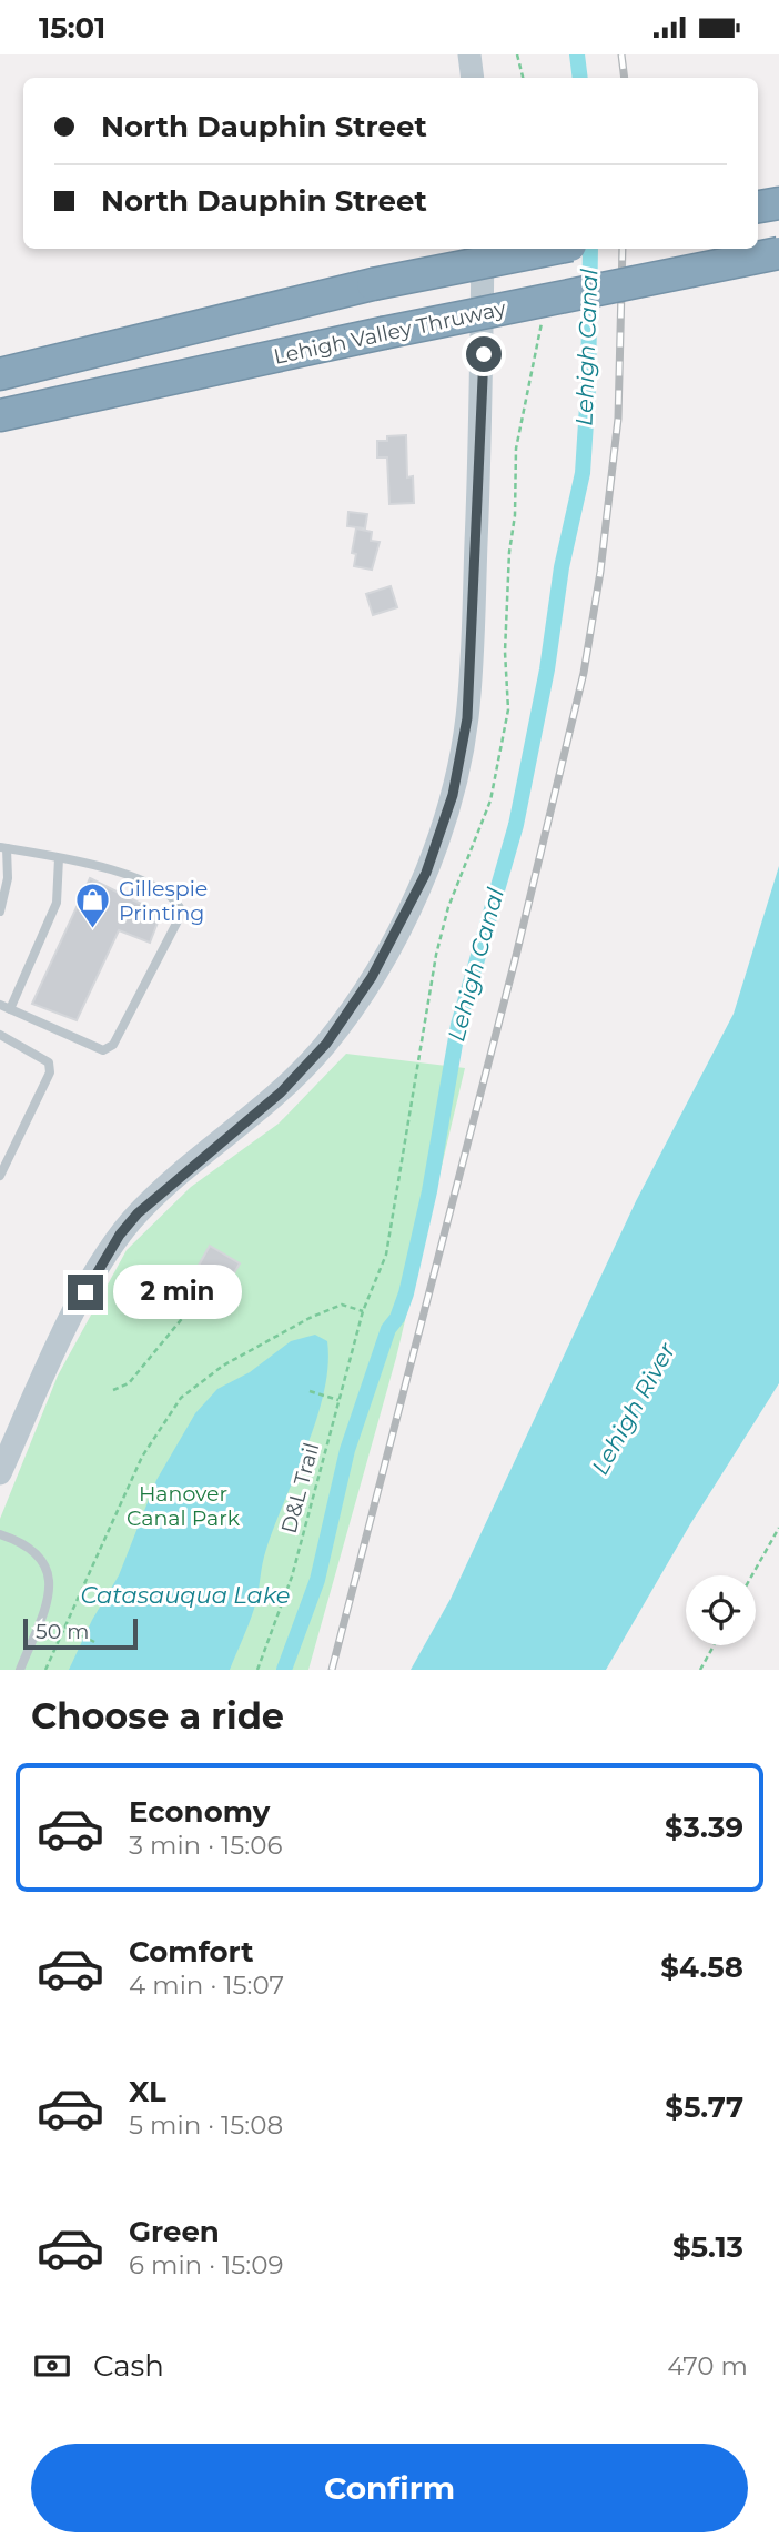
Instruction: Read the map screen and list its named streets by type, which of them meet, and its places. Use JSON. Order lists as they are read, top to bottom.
{
  "streets": {
    "highway": ["Lehigh Valley Thruway"],
    "path": ["D&L Trail"]
  },
  "water": ["Lehigh Canal", "Lehigh River", "Catasauqua Lake"],
  "parks": ["Hanover Canal Park"],
  "places": {
    "shop": ["Gillespie Printing"]
  },
  "scale_bar": "50 m",
  "page": {
    "status": "15:01",
    "banner": ["North Dauphin Street", "North Dauphin Street"],
    "bubble": "2 min",
    "scale": "50 m",
    "heading": "Choose a ride",
    "list": [
      {
        "name": "Economy",
        "note": "3 min · 15:06",
        "value": "$3.39"
      },
      {
        "name": "Comfort",
        "note": "4 min · 15:07",
        "value": "$4.58"
      },
      {
        "name": "XL",
        "note": "5 min · 15:08",
        "value": "$5.77"
      },
      {
        "name": "Green",
        "note": "6 min · 15:09",
        "value": "$5.13"
      }
    ],
    "pay": ["Cash", "470 m"],
    "buttons": "Confirm"
  }
}
